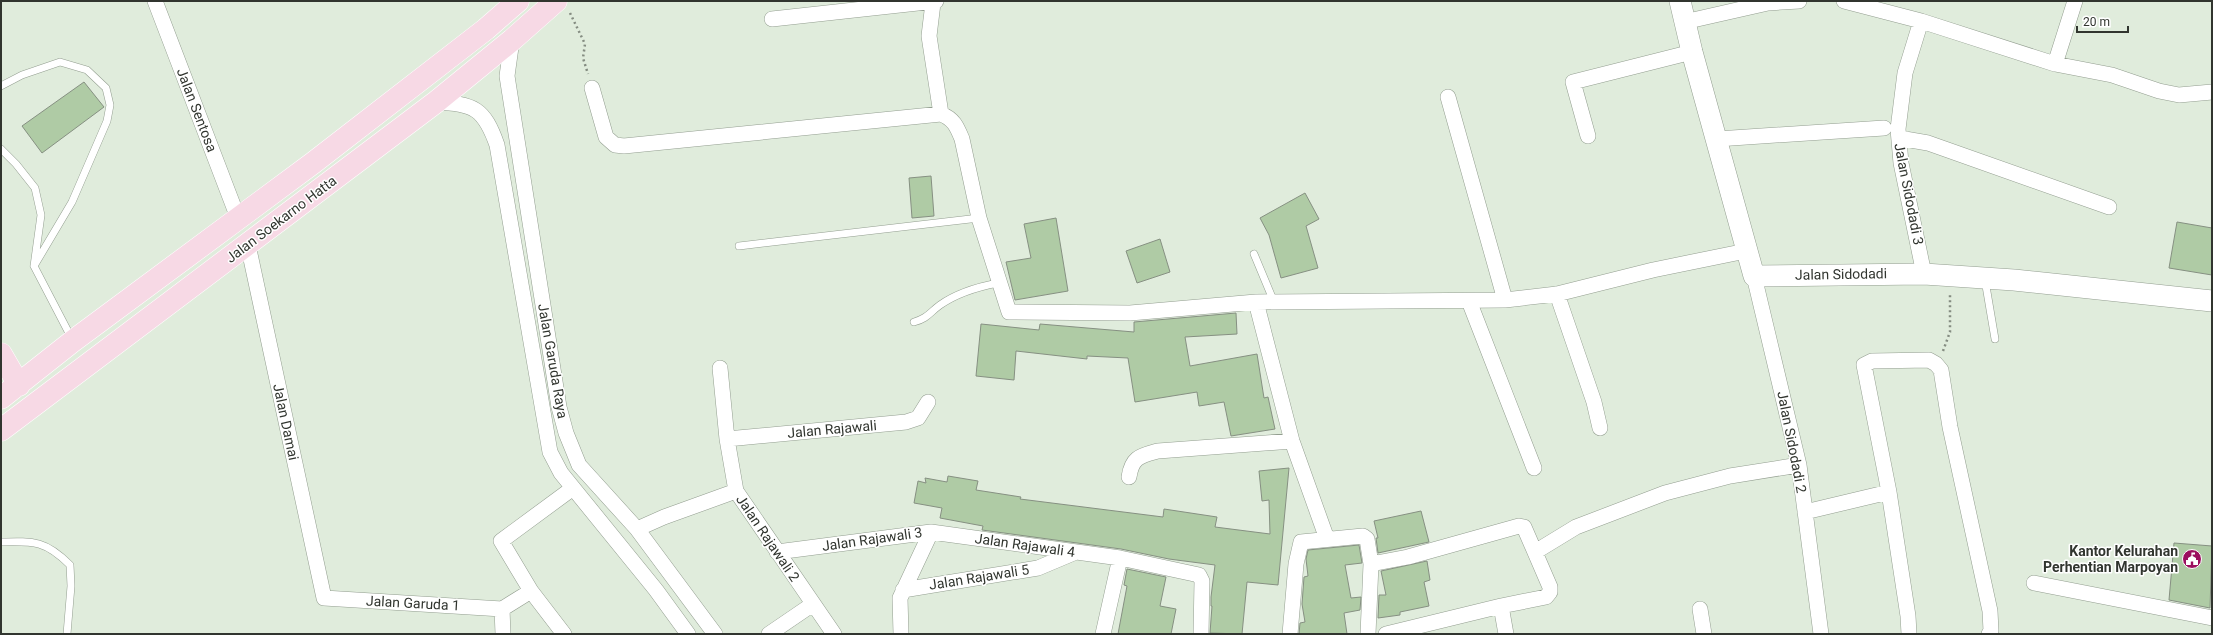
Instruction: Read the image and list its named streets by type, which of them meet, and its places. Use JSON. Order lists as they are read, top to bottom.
{
  "streets": {
    "main road": ["Jalan Soekarno Hatta"],
    "street": [
      "Jalan Sentosa",
      "Jalan Sidodadi 3",
      "Jalan Sidodadi",
      "Jalan Garuda Raya",
      "Jalan Damai",
      "Jalan Rajawali",
      "Jalan Sidodadi 2",
      "Jalan Rajawali 2",
      "Jalan Rajawali 3",
      "Jalan Rajawali 4",
      "Jalan Rajawali 5",
      "Jalan Garuda 1"
    ]
  },
  "crossings": [
    ["Jalan Sentosa", "Jalan Soekarno Hatta"],
    ["Jalan Sidodadi 3", "Jalan Sidodadi"],
    ["Jalan Soekarno Hatta", "Jalan Garuda Raya"],
    ["Jalan Soekarno Hatta", "Jalan Damai"],
    ["Jalan Sidodadi", "Jalan Sidodadi 2"],
    ["Jalan Garuda Raya", "Jalan Rajawali 2"],
    ["Jalan Damai", "Jalan Garuda 1"],
    ["Jalan Rajawali 2", "Jalan Rajawali 3"],
    ["Jalan Rajawali 3", "Jalan Rajawali 4"],
    ["Jalan Rajawali 3", "Jalan Rajawali 5"],
    ["Jalan Rajawali 4", "Jalan Rajawali 5"]
  ],
  "places": {
    "public building": ["Kantor Kelurahan Perhentian Marpoyan"]
  },
  "scale_bar": "20 m"
}
